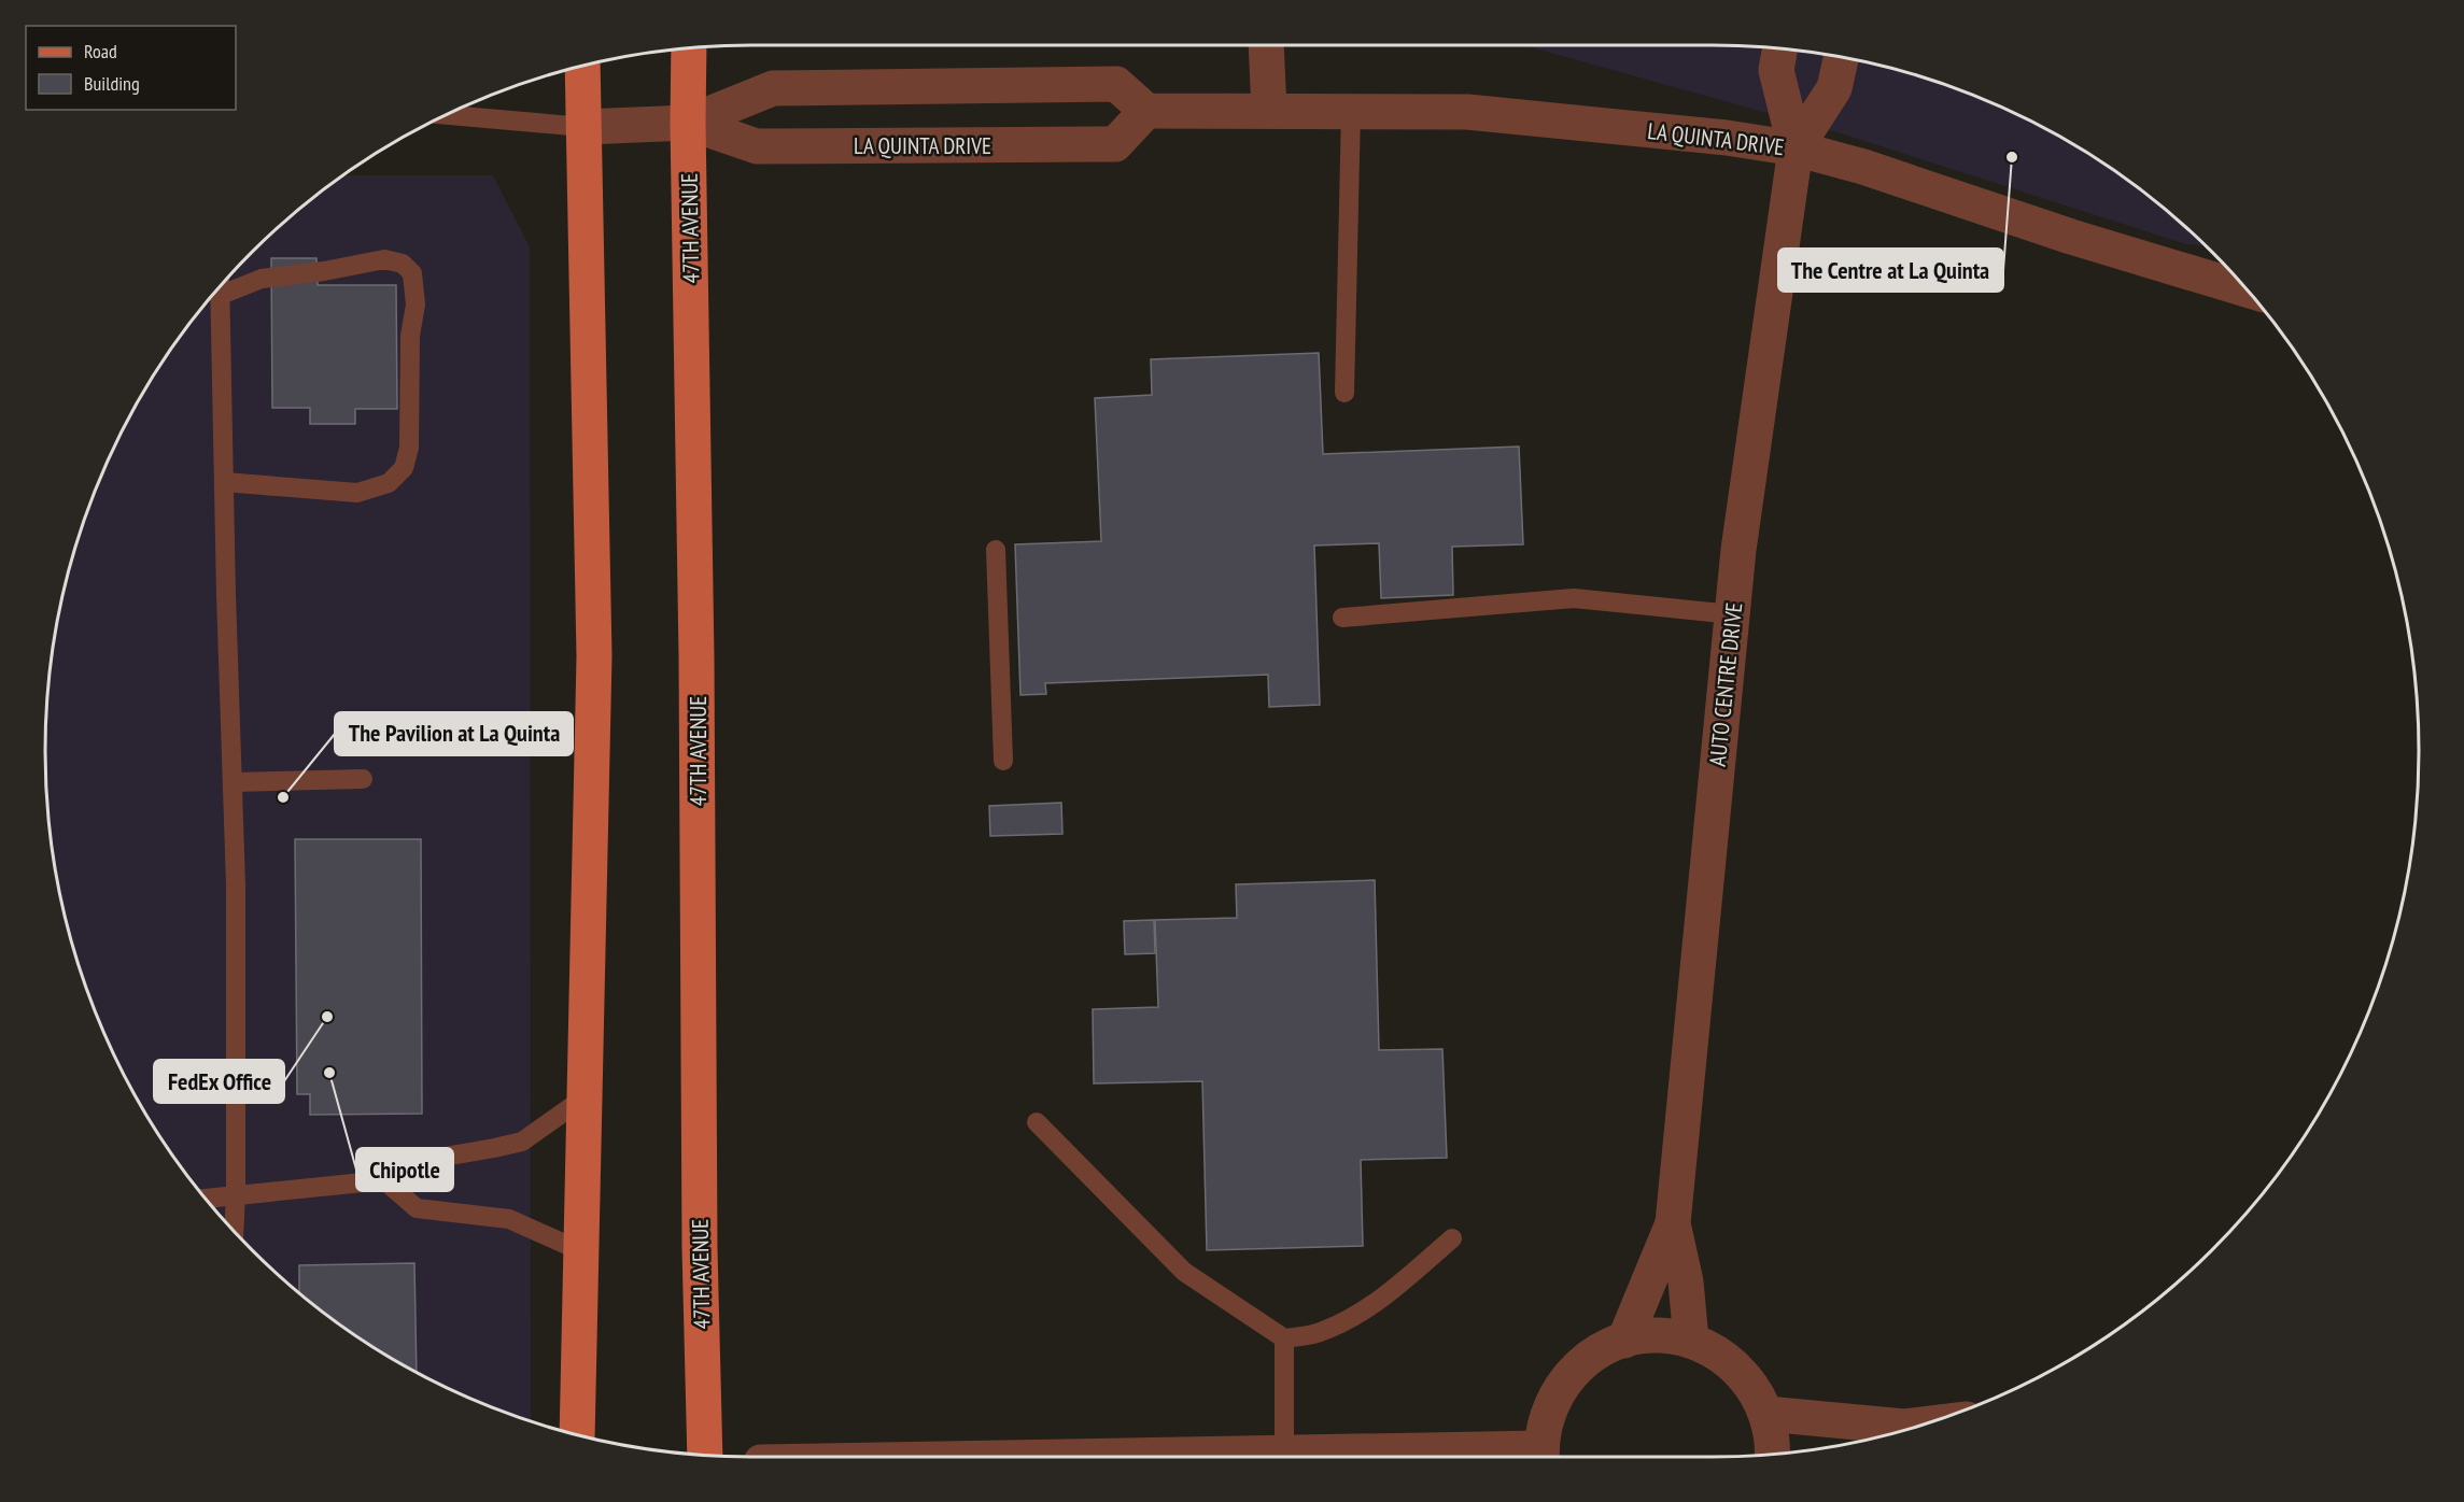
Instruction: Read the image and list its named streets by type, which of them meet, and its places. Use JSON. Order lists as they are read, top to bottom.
{
  "streets": {
    "main road": ["47TH AVENUE"],
    "street": ["LA QUINTA DRIVE", "AUTO CENTRE DRIVE"]
  },
  "crossings": [
    ["LA QUINTA DRIVE", "47TH AVENUE"],
    ["LA QUINTA DRIVE", "AUTO CENTRE DRIVE"]
  ],
  "places": [
    "The Centre at La Quinta",
    "The Pavilion at La Quinta",
    "FedEx Office",
    "Chipotle"
  ],
  "legend": ["Road", "Building"]
}
